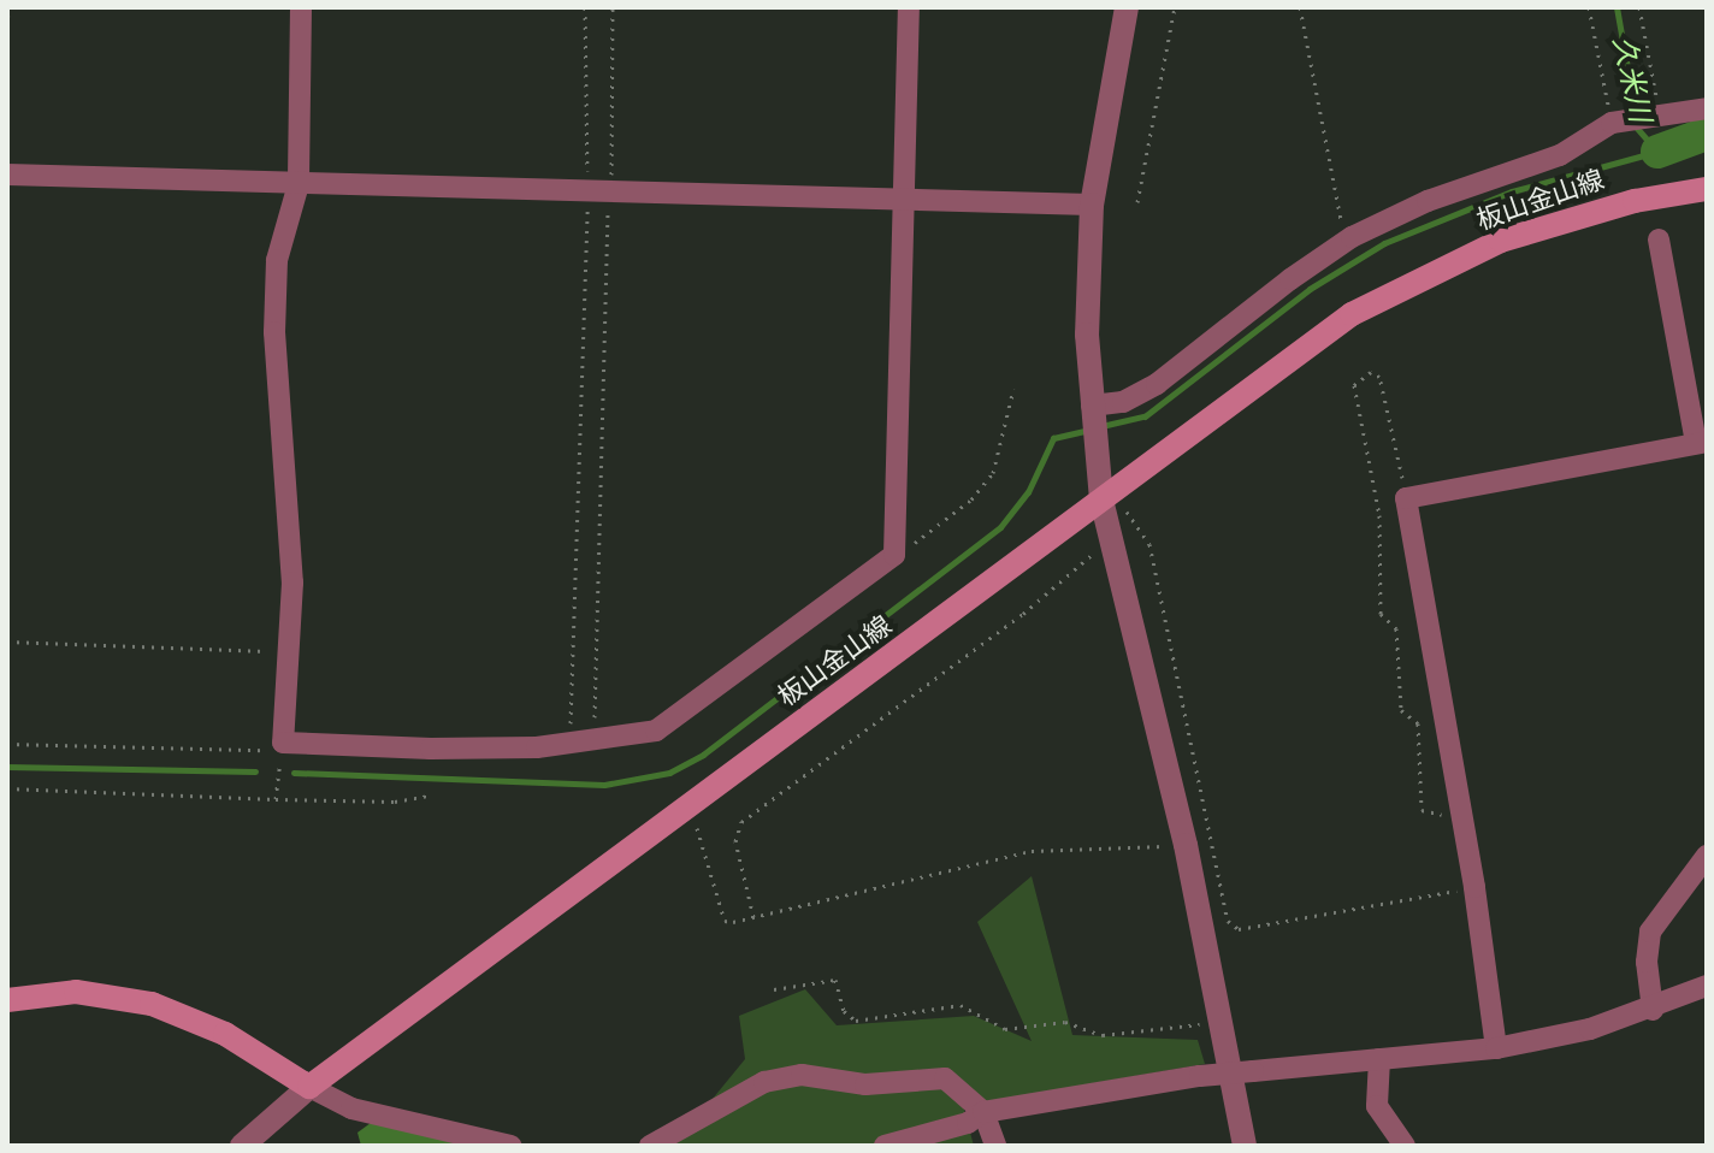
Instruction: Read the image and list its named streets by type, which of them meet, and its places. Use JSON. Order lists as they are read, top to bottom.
{
  "streets": {
    "main road": ["板山金山線"]
  },
  "water": ["久米川"]
}
